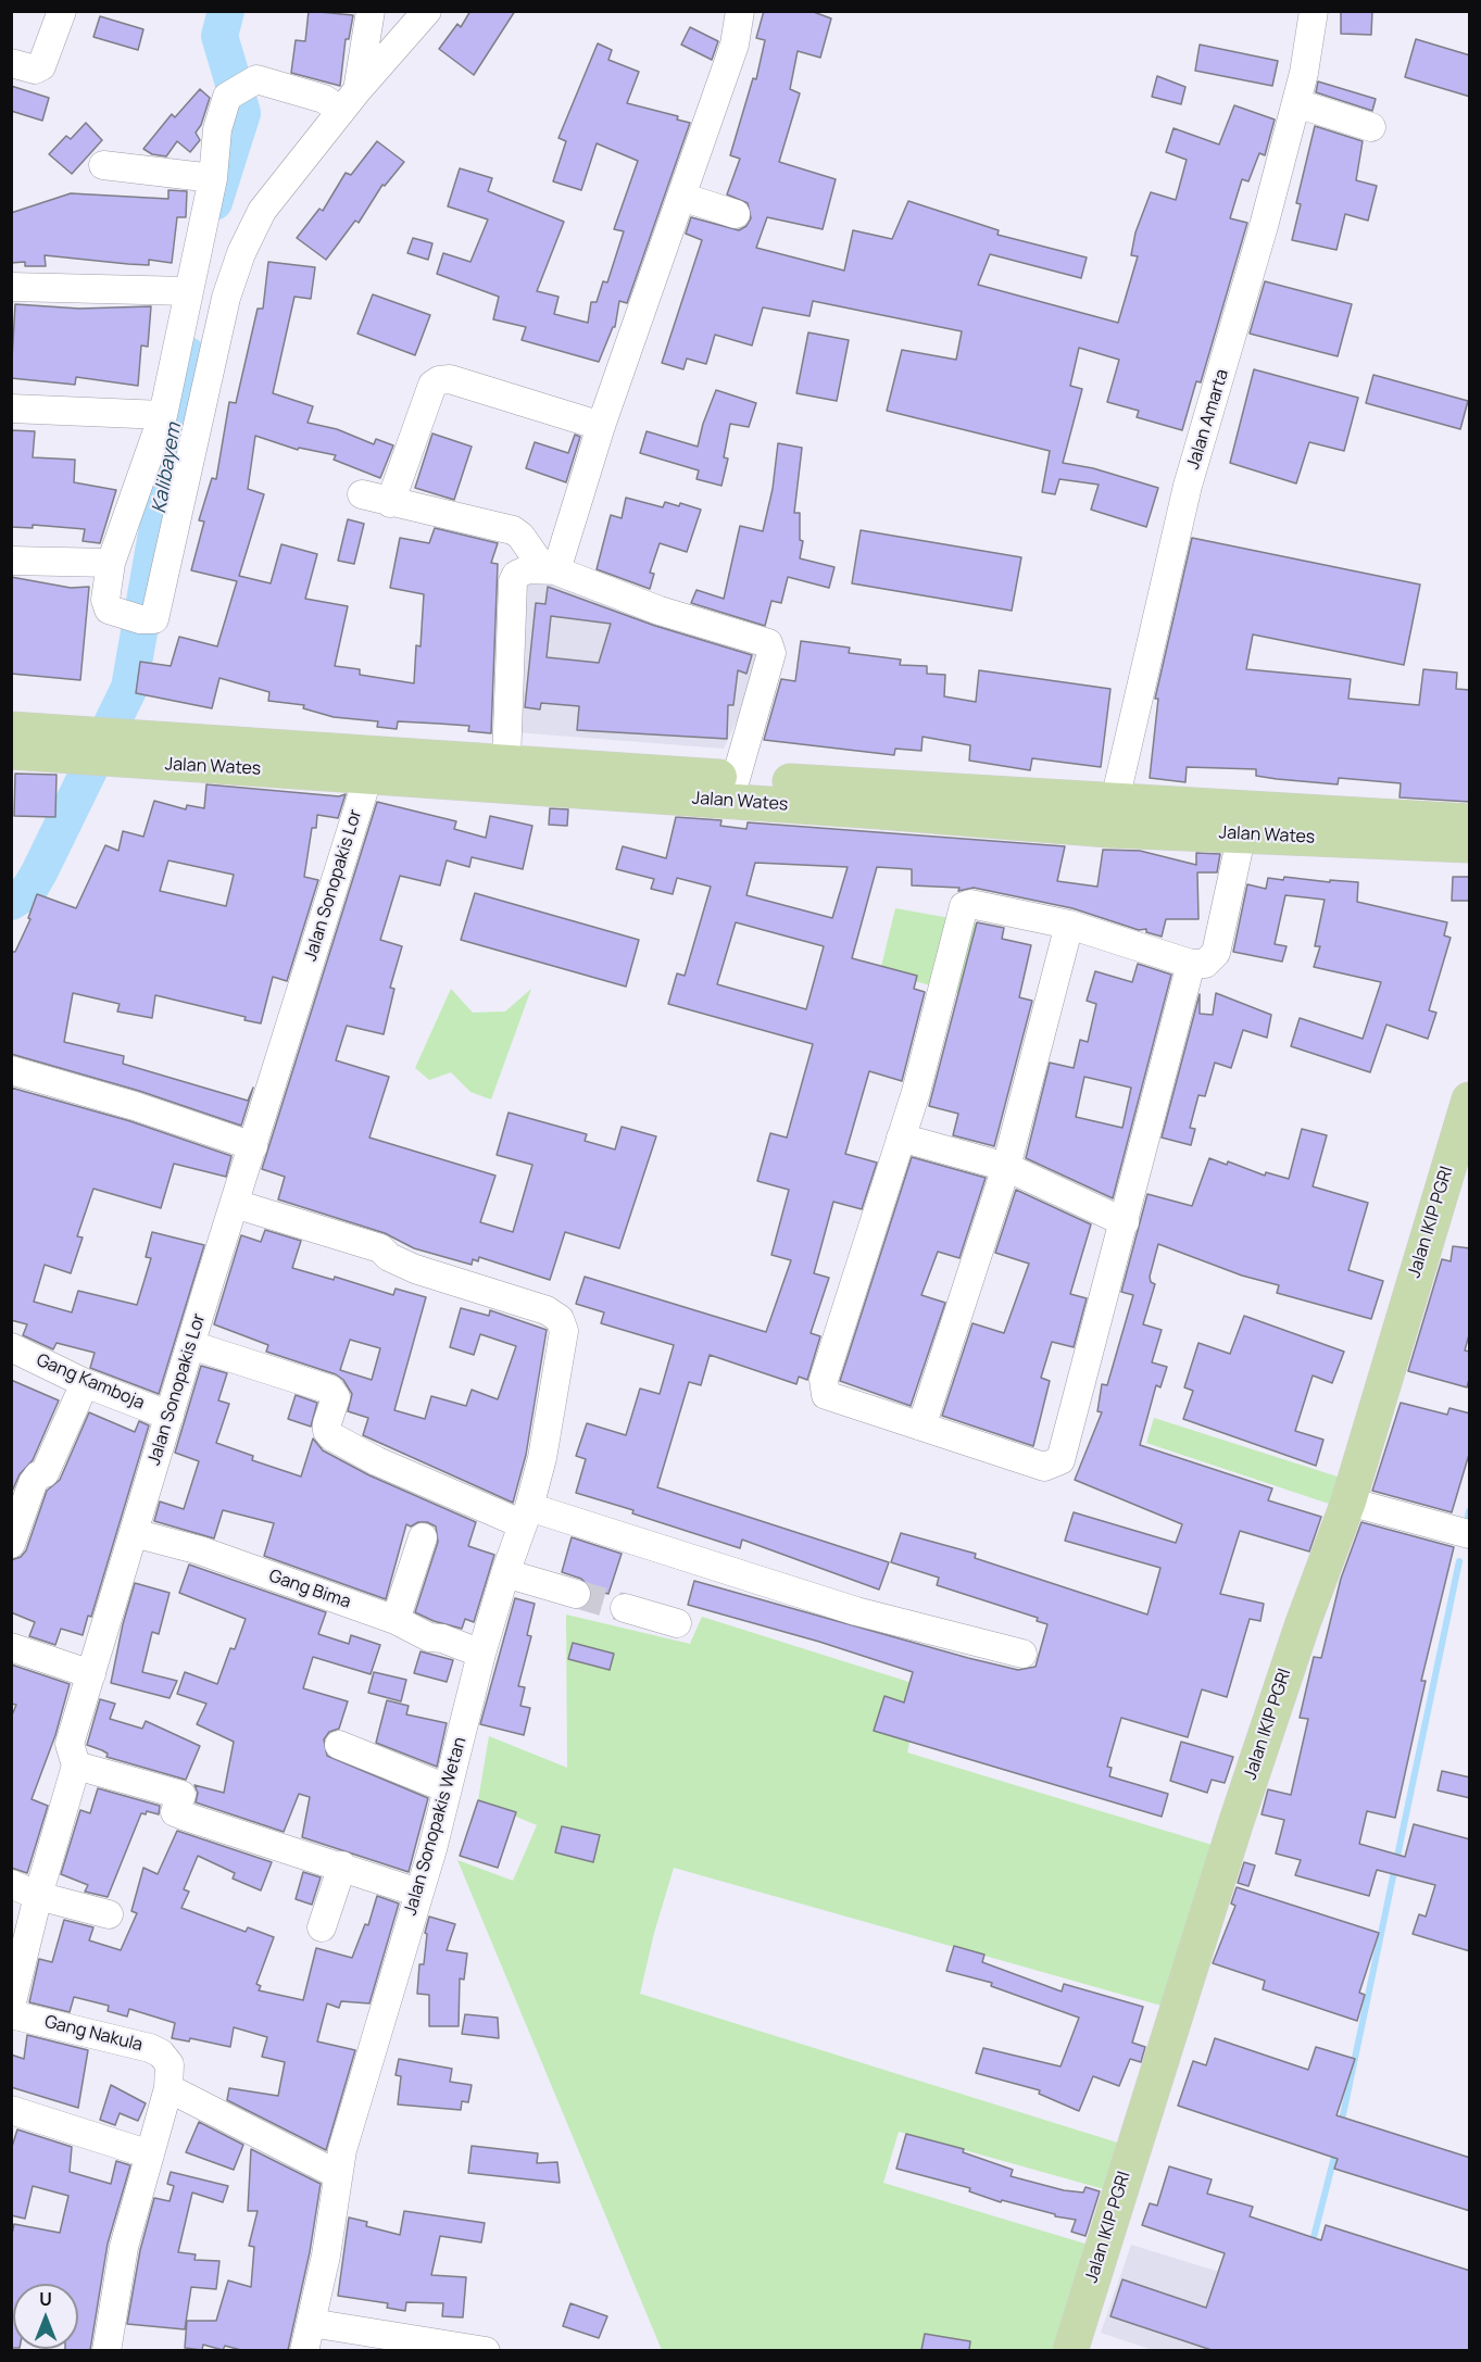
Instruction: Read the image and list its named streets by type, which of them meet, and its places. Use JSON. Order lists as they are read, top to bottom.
{
  "streets": {
    "main road": ["Jalan Wates", "Jalan IKIP PGRI"],
    "street": [
      "Jalan Amarta",
      "Jalan Sonopakis Lor",
      "Gang Kamboja",
      "Gang Bima",
      "Jalan Sonopakis Wetan",
      "Gang Nakula"
    ]
  },
  "crossings": [
    ["Jalan Amarta", "Jalan Wates"],
    ["Jalan Wates", "Jalan Sonopakis Lor"],
    ["Jalan Sonopakis Lor", "Gang Kamboja"],
    ["Jalan Sonopakis Lor", "Gang Bima"],
    ["Jalan Sonopakis Lor", "Jalan Sonopakis Wetan"],
    ["Gang Bima", "Jalan Sonopakis Wetan"],
    ["Jalan Sonopakis Wetan", "Gang Nakula"]
  ],
  "water": ["Kalibayem"],
  "north": "top"
}
